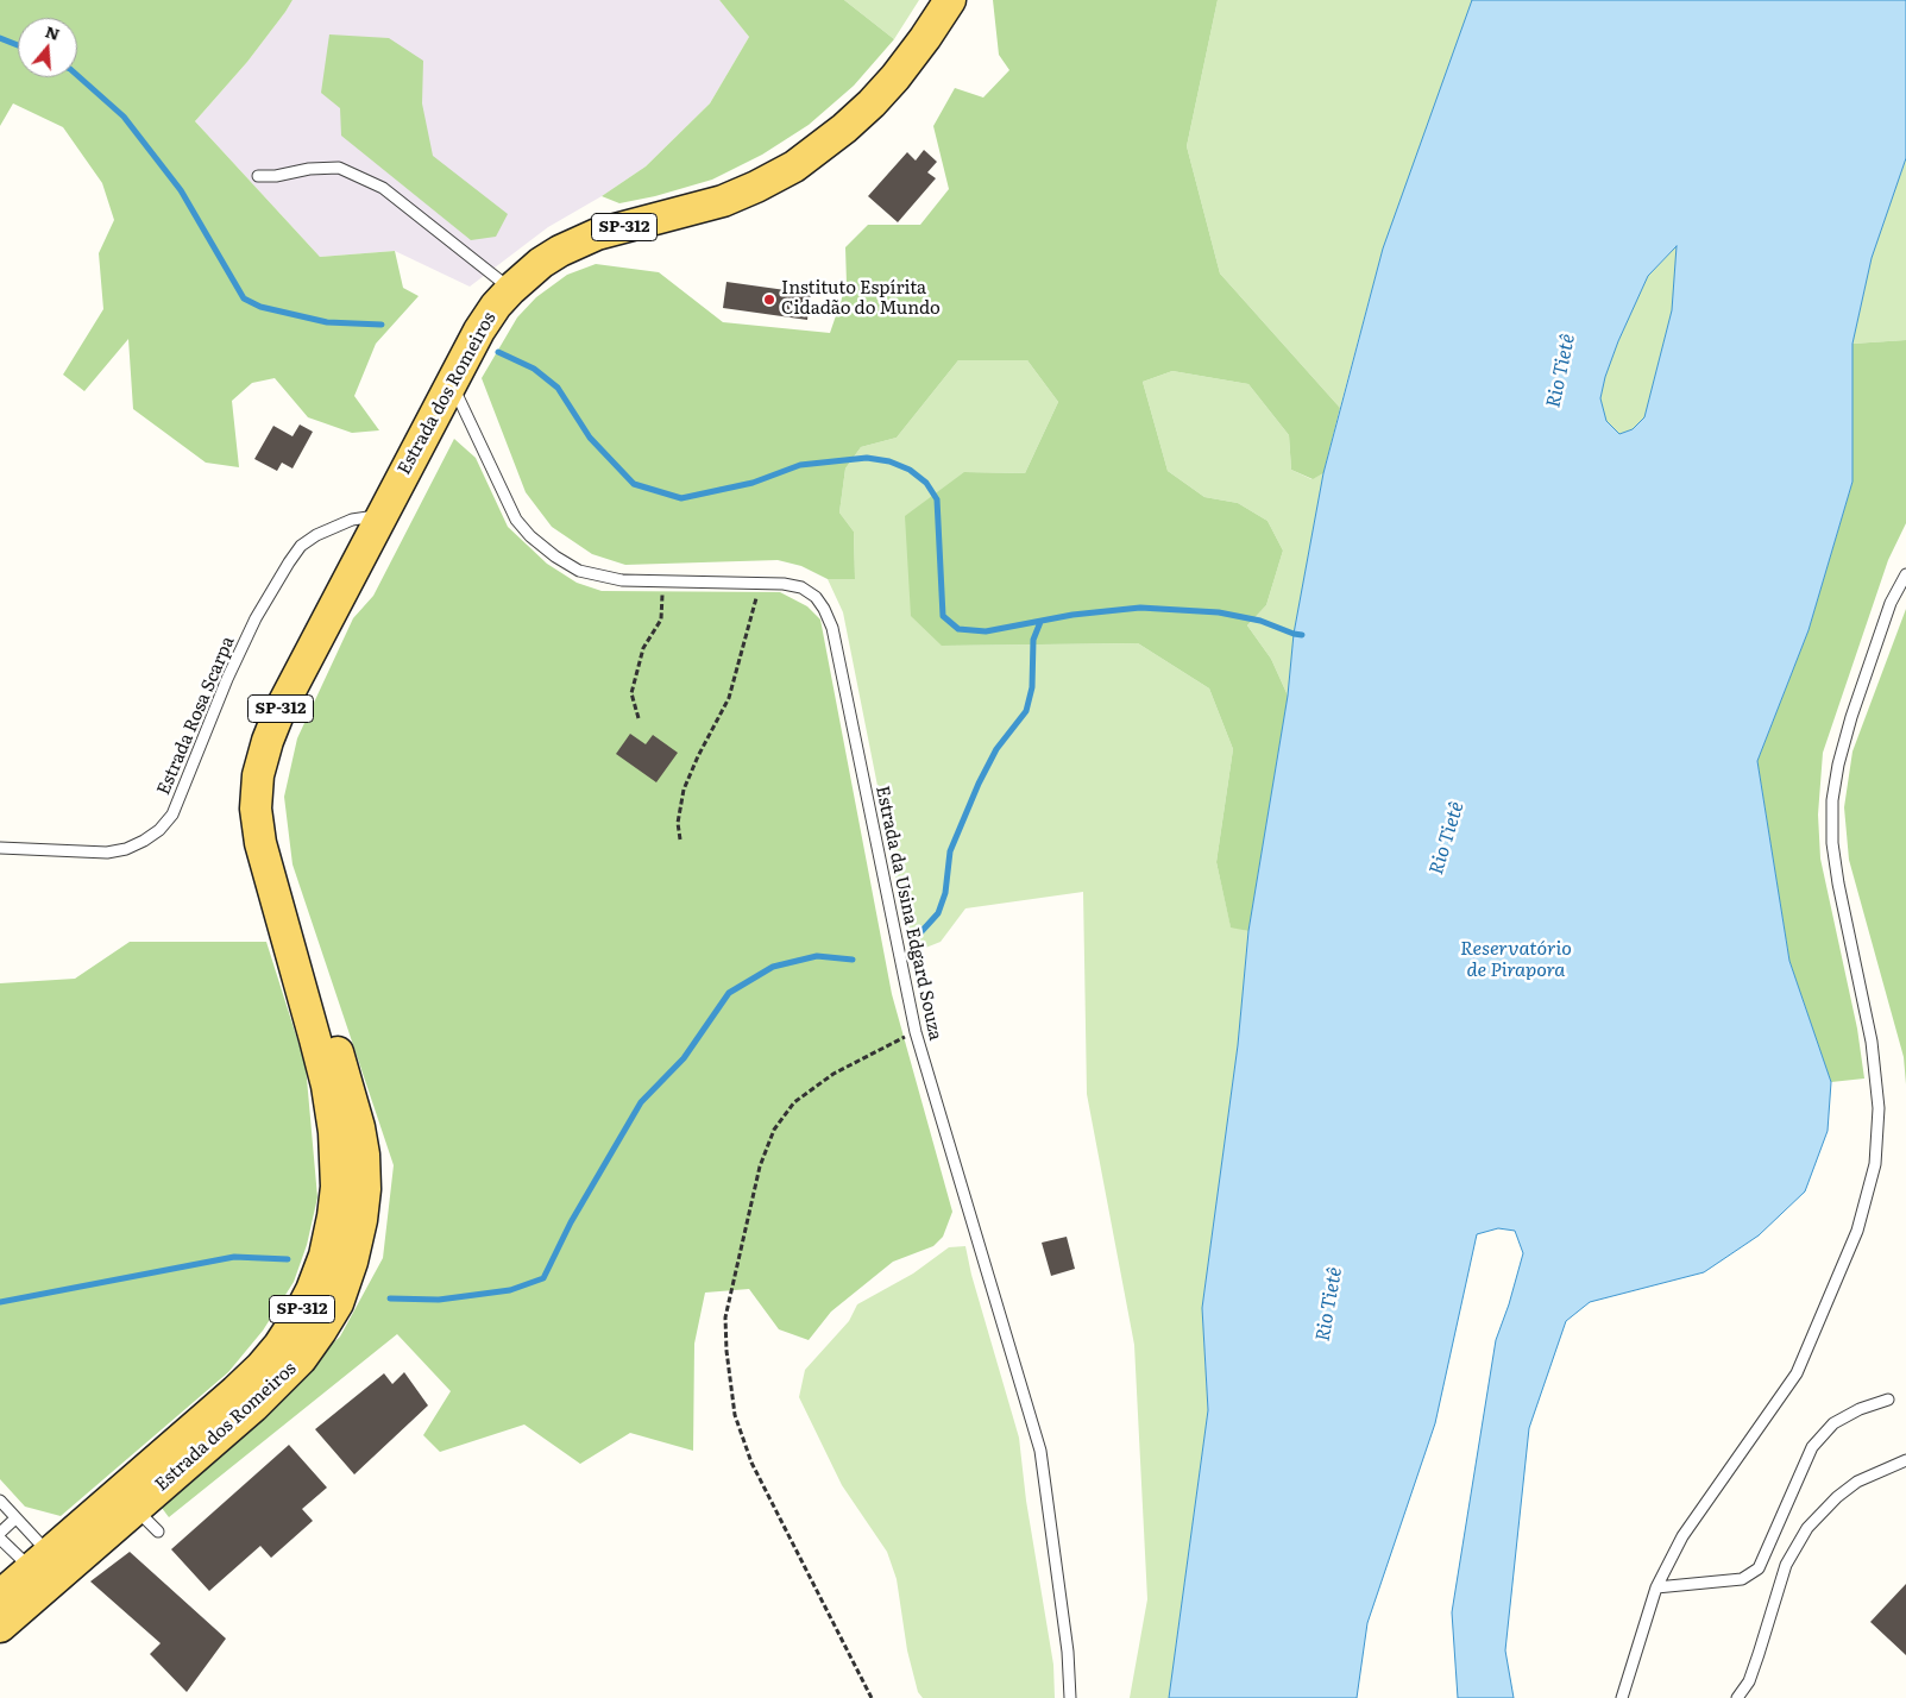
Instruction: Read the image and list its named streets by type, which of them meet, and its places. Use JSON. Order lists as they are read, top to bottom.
{
  "streets": {
    "main road": ["SP-312", "Estrada dos Romeiros"],
    "lane": ["Estrada Rosa Scarpa", "Estrada da Usina Edgard Souza"]
  },
  "crossings": [
    ["Estrada dos Romeiros", "Estrada Rosa Scarpa"],
    ["Estrada dos Romeiros", "Estrada da Usina Edgard Souza"]
  ],
  "water": ["Rio Tietê", "Reservatório de Pirapora"],
  "places": ["Instituto Espírita Cidadão do Mundo"],
  "north": "top"
}
